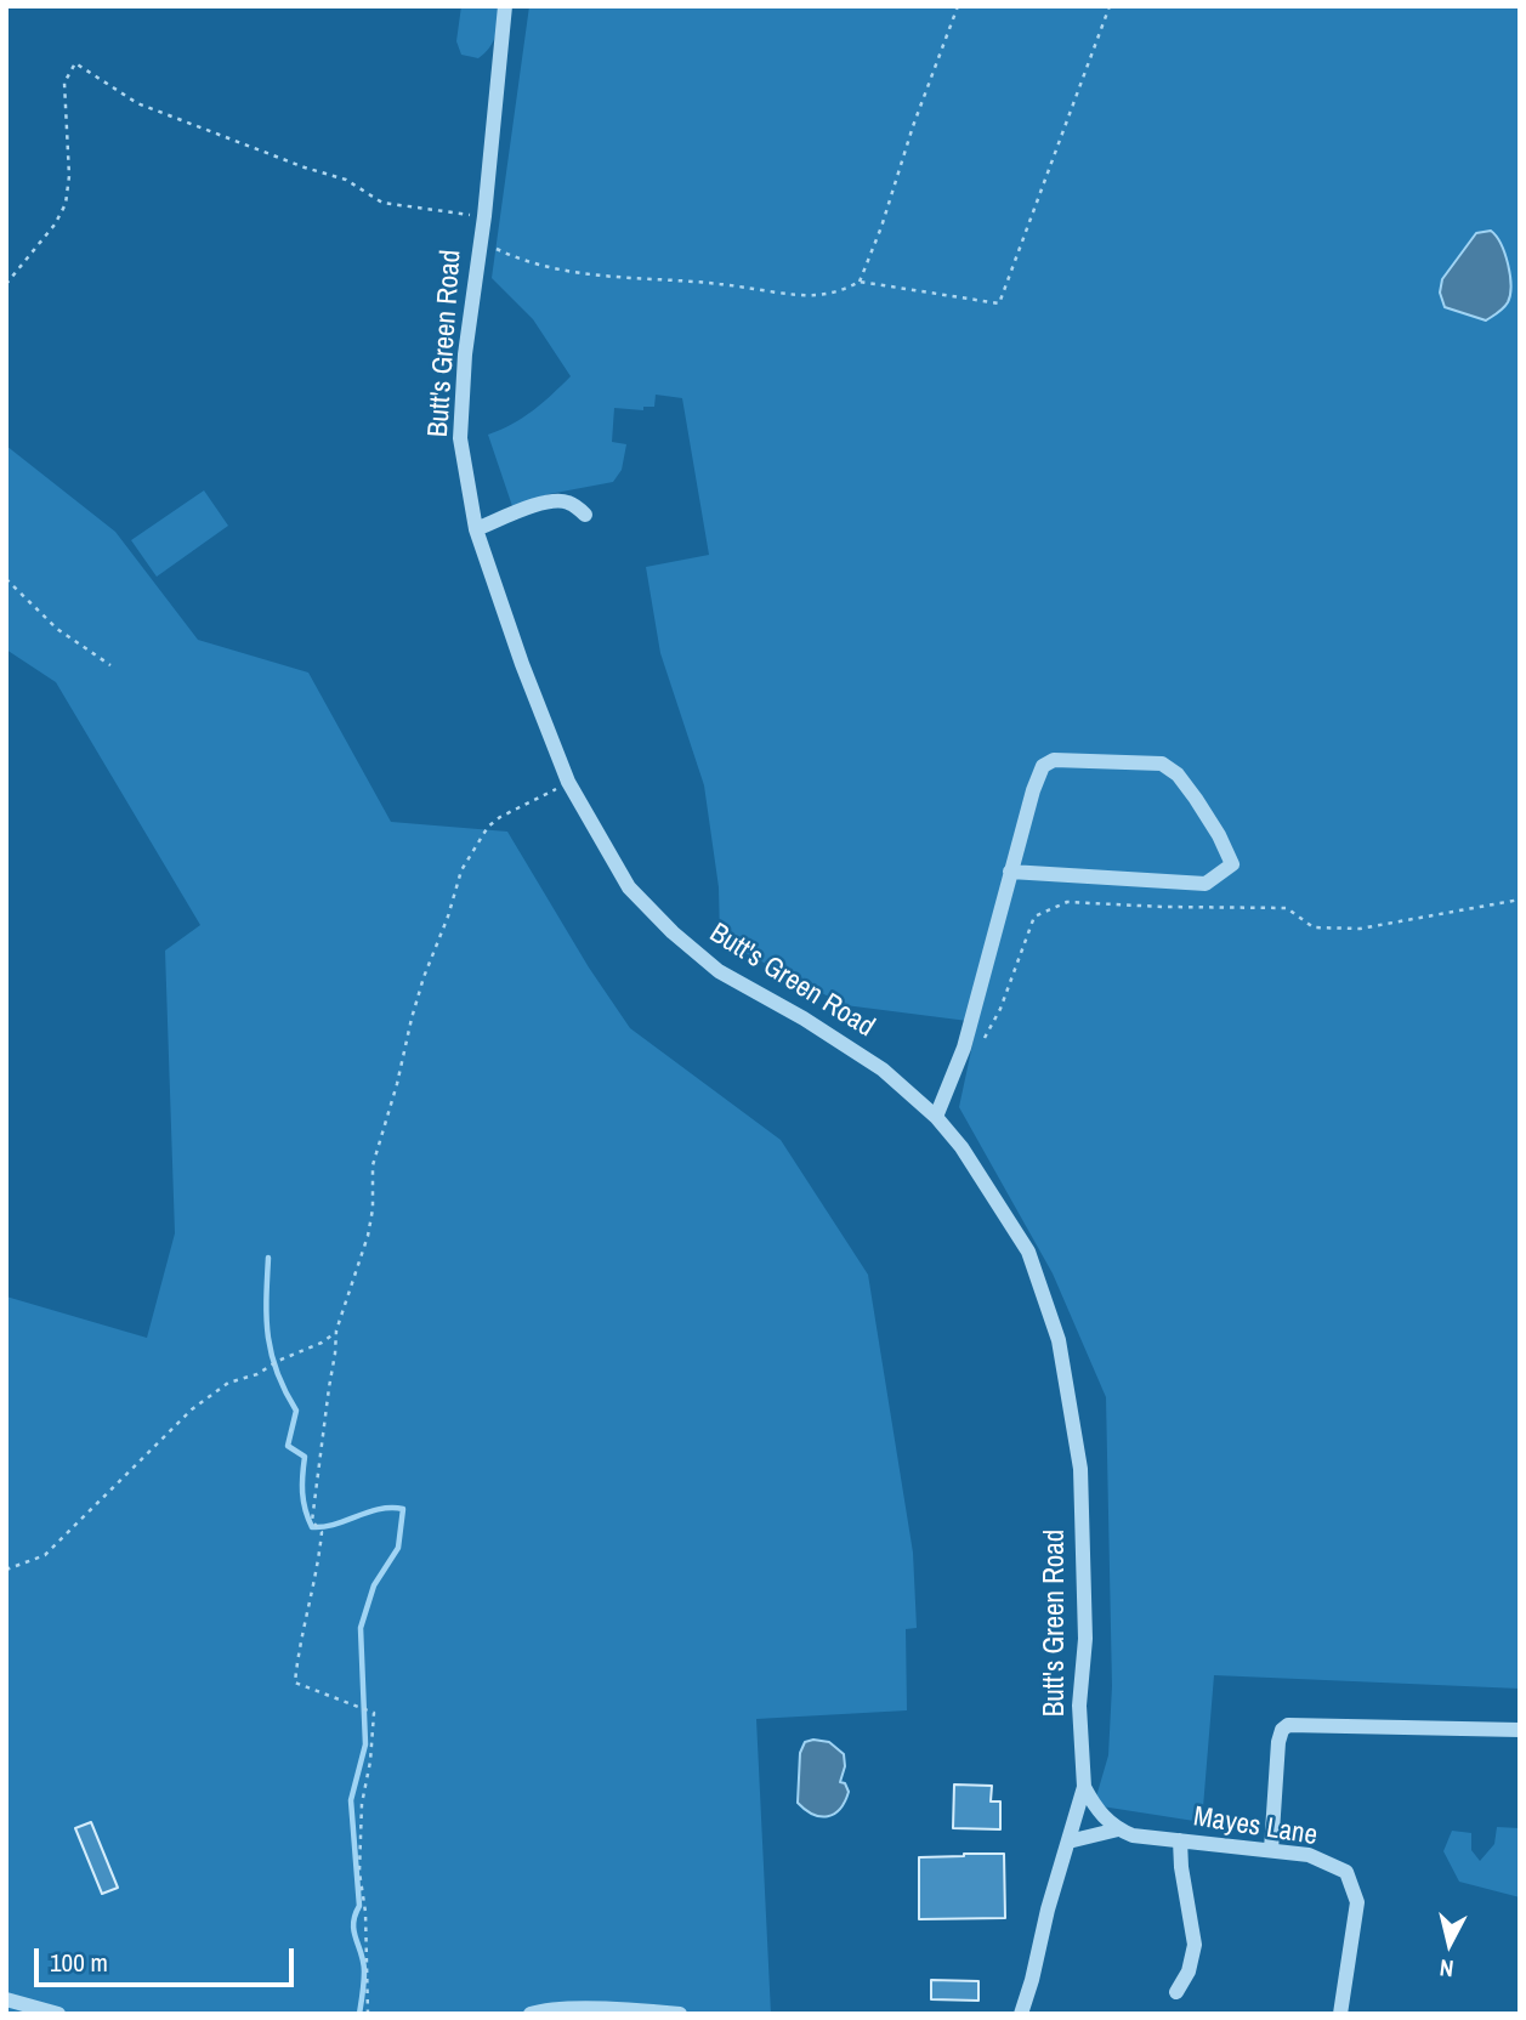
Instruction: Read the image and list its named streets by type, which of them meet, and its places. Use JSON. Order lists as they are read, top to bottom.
{
  "streets": {
    "street": ["Butt's Green Road", "Mayes Lane"]
  },
  "scale_bar": "100 m",
  "north": "bottom"
}
